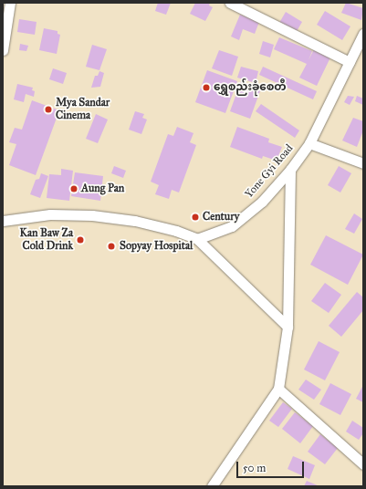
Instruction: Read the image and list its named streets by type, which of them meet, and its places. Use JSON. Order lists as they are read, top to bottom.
{
  "streets": {
    "street": ["Yone Gyi Road"]
  },
  "places": [
    "ရွှေစည်းခုံစေတီ",
    "Mya Sandar Cinema",
    "Aung Pan",
    "Century",
    "Kan Baw Za Cold Drink",
    "Sopyay Hospital"
  ],
  "scale_bar": "50 m"
}
